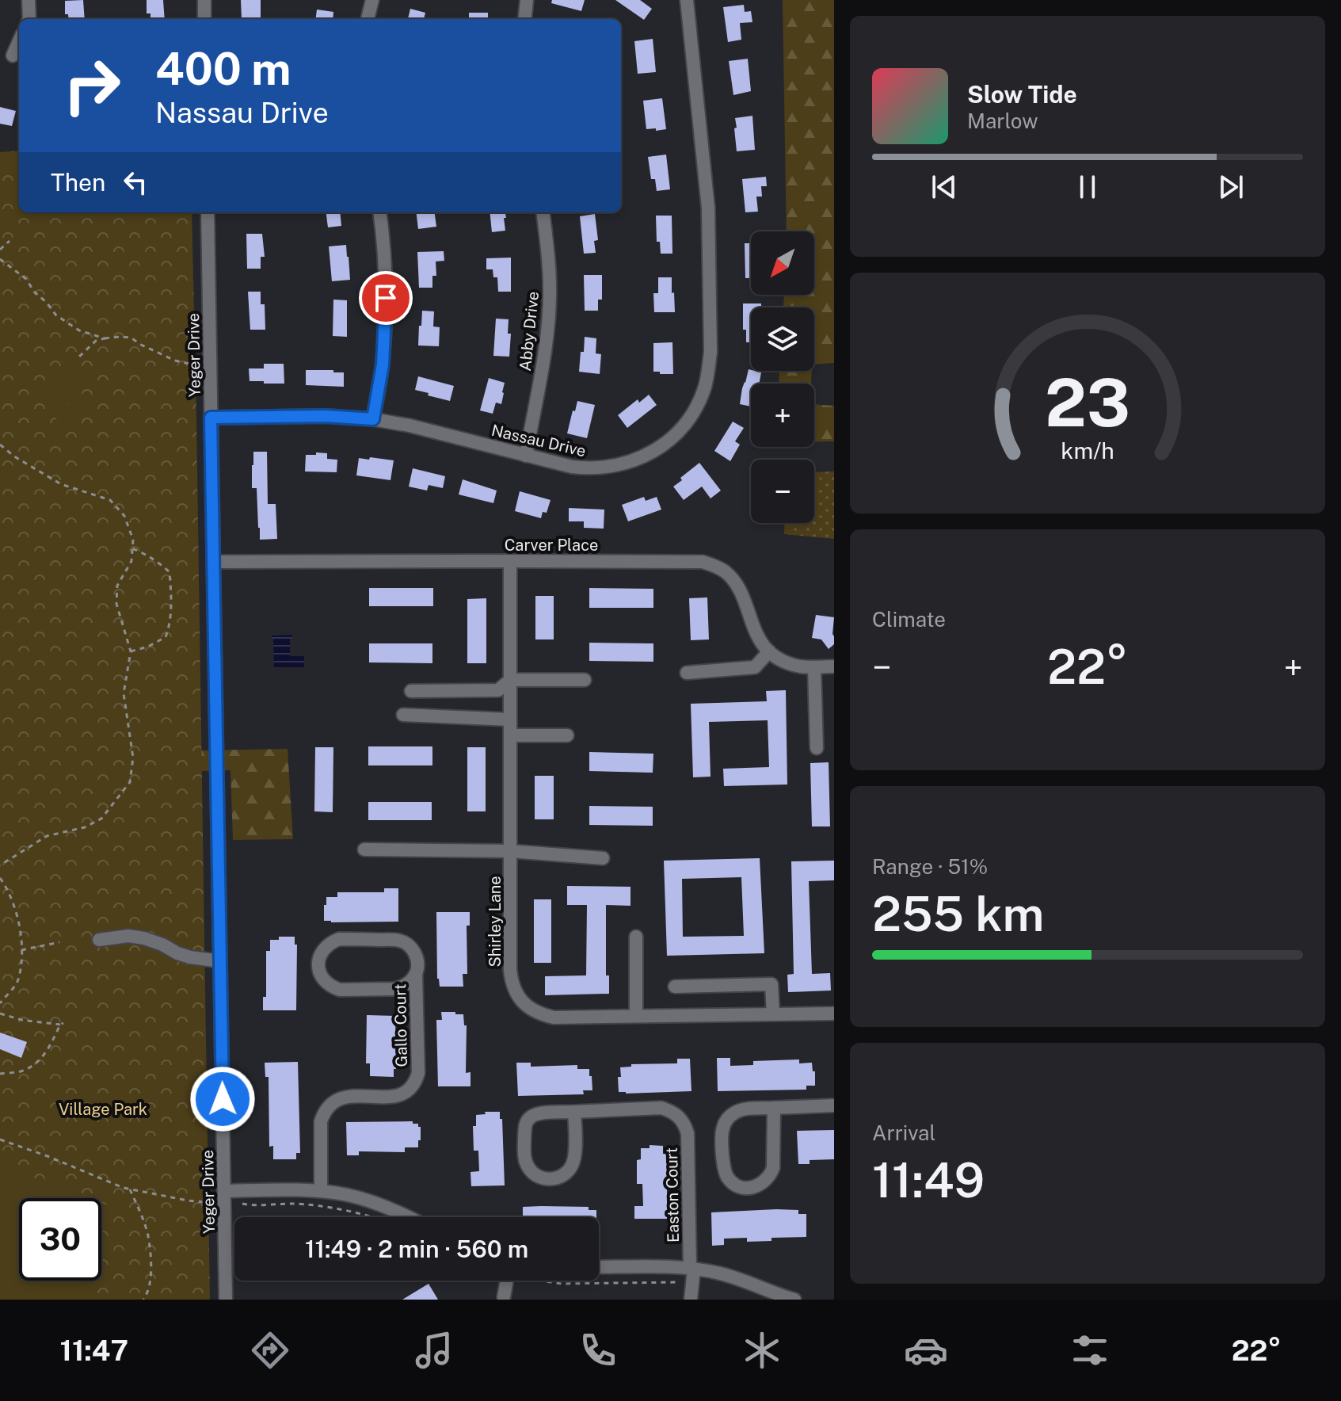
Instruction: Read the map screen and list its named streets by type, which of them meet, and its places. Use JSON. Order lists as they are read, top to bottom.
{
  "streets": {
    "street": [
      "Abby Drive",
      "Yeger Drive",
      "Nassau Drive",
      "Carver Place",
      "Shirley Lane",
      "Gallo Court",
      "Easton Court"
    ]
  },
  "crossings": [
    ["Abby Drive", "Nassau Drive"],
    ["Yeger Drive", "Nassau Drive"],
    ["Yeger Drive", "Carver Place"],
    ["Carver Place", "Shirley Lane"]
  ],
  "parks": ["Village Park"],
  "north": "bottom left",
  "page": {
    "turn": ["400 m", "Nassau Drive"],
    "song": ["Slow Tide", "Marlow"],
    "then": "Then",
    "map_buttons": ["+", "−"],
    "tile": [
      "Climate",
      ["Range · 51%", "255 km"],
      ["Arrival", "11:49"]
    ],
    "heat": ["−", "22°", "+"],
    "limit": "30",
    "trip": "11:49 · 2 min · 560 m",
    "tabs": ["11:47", "22°"],
    "gauge": ["23", "km/h"]
  }
}
